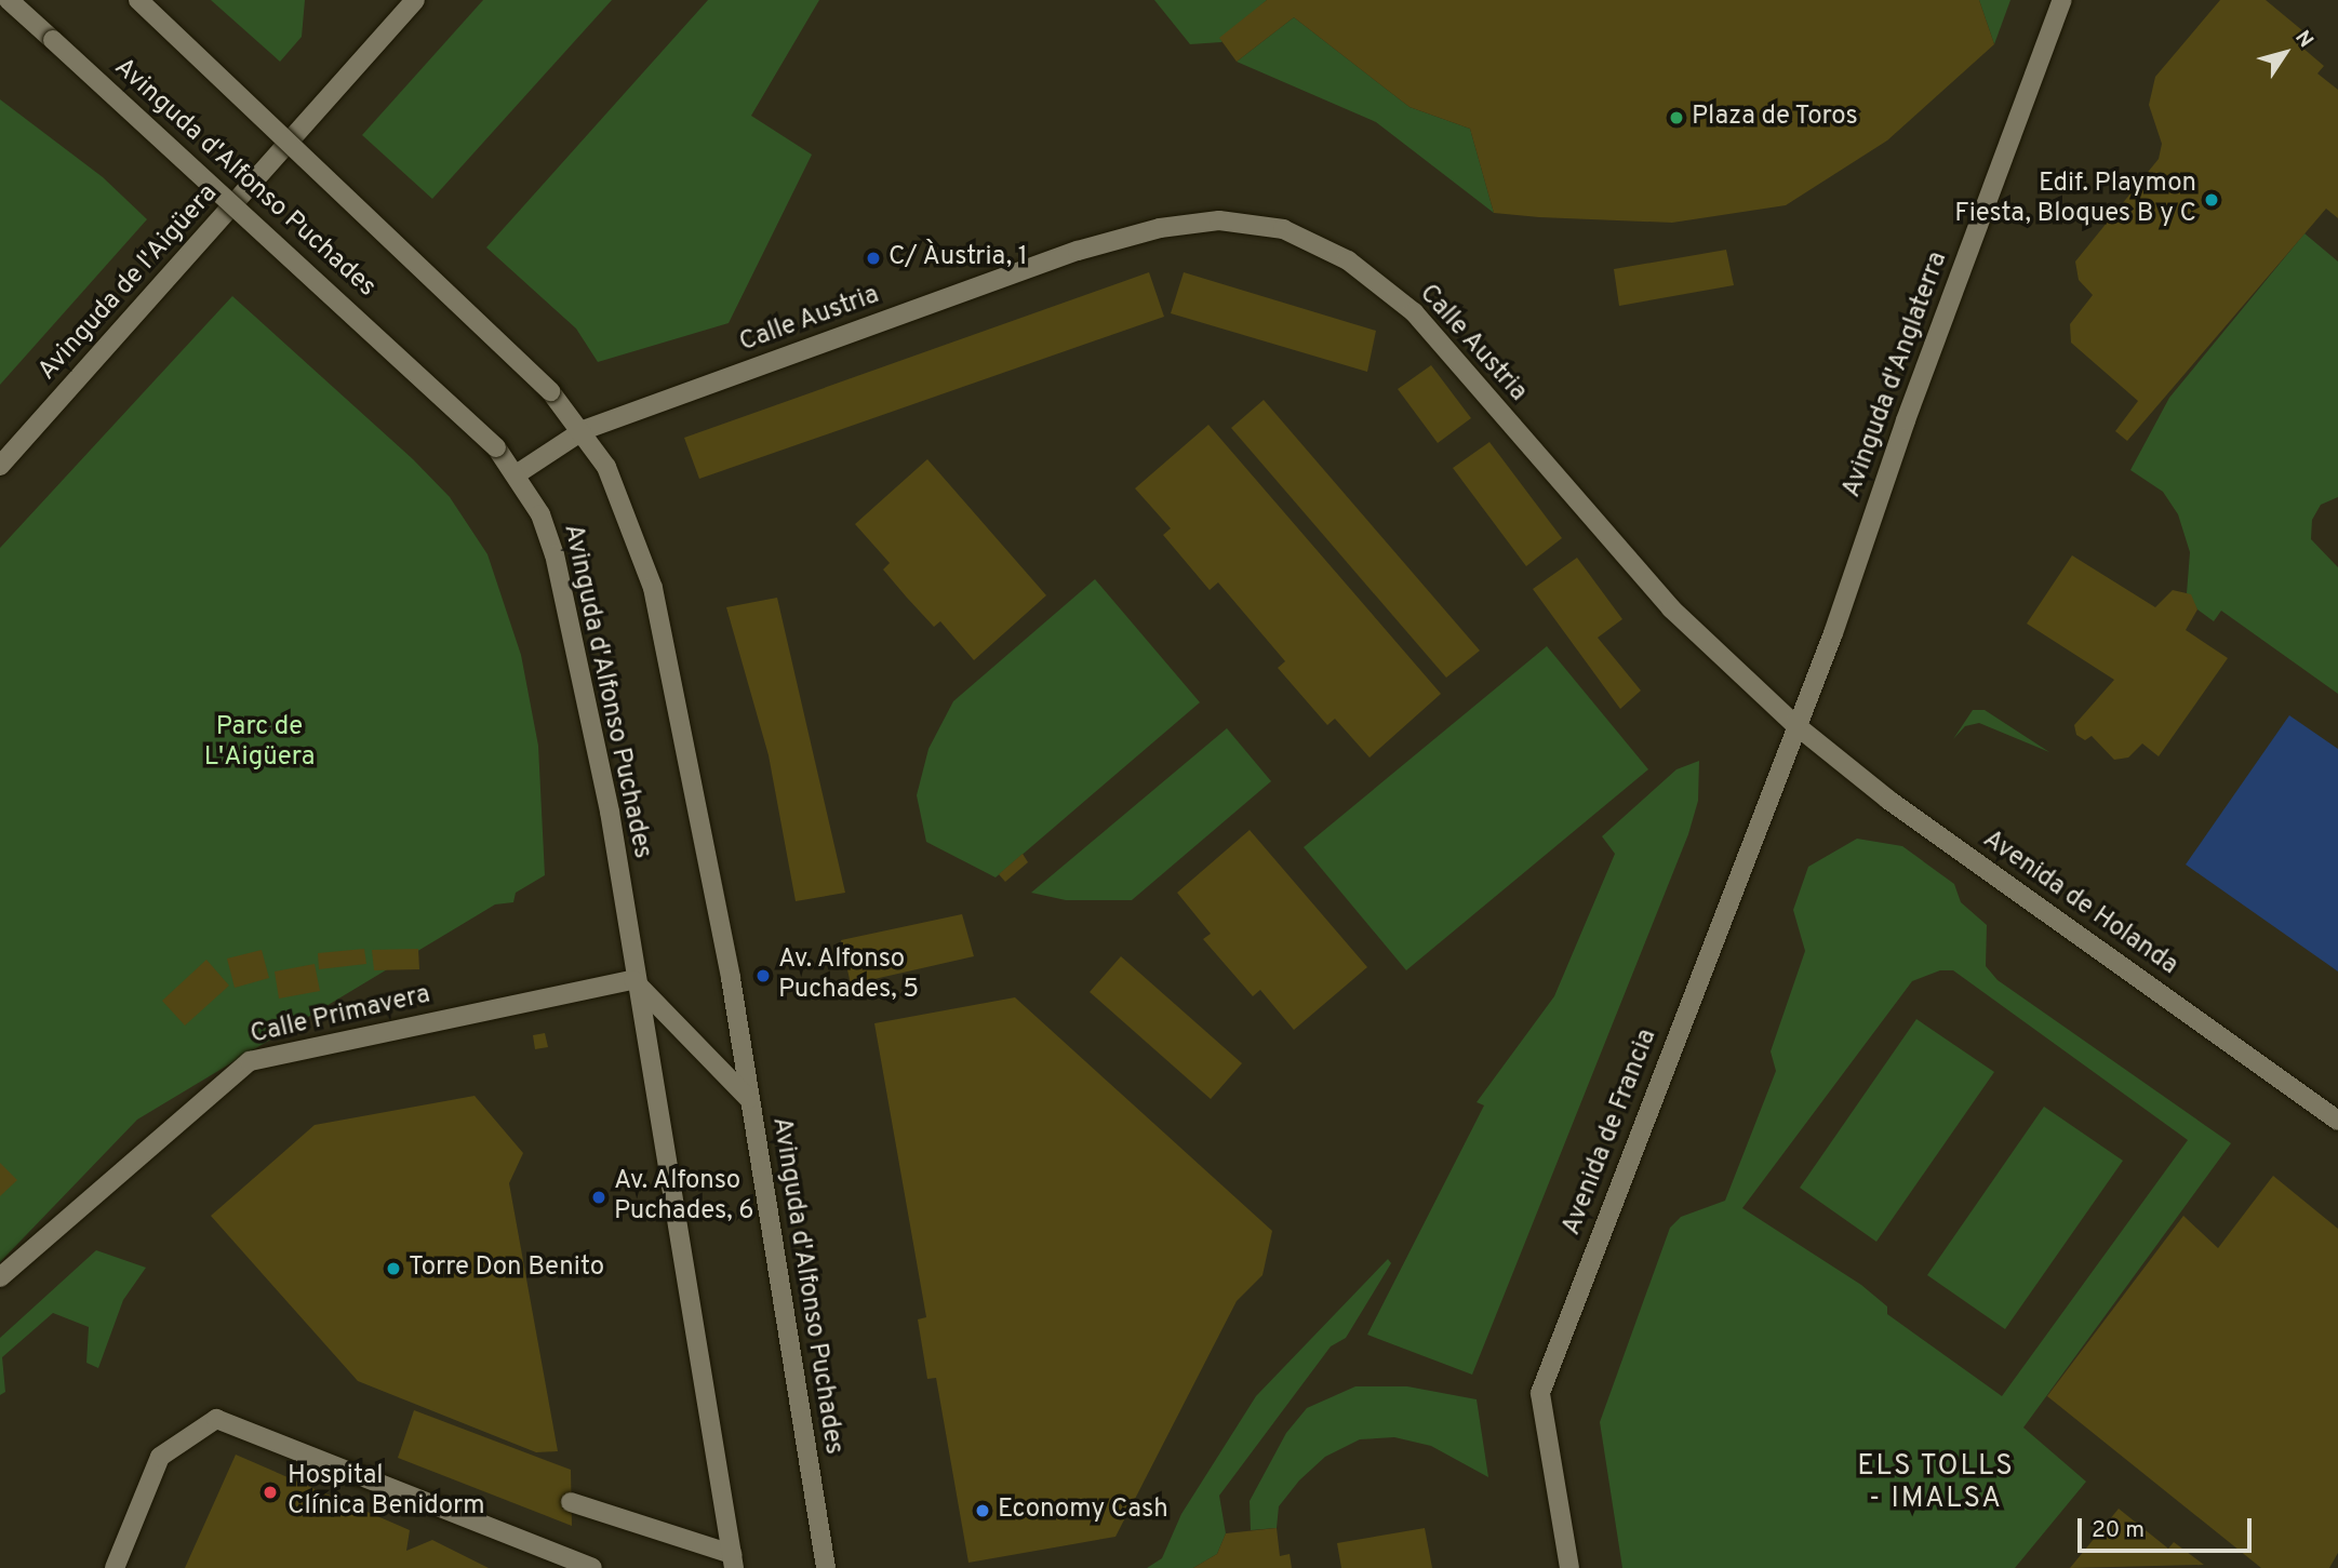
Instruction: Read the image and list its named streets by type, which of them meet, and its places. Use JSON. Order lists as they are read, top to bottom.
{
  "streets": {
    "street": [
      "Avinguda d'Alfonso Puchades",
      "Avinguda de l'Aigüera",
      "Calle Austria",
      "Avinguda d'Anglaterra",
      "Avenida de Holanda",
      "Calle Primavera",
      "Avenida de Francia"
    ]
  },
  "crossings": [
    ["Avinguda d'Alfonso Puchades", "Calle Austria"],
    ["Avinguda d'Alfonso Puchades", "Calle Primavera"],
    ["Calle Austria", "Avinguda d'Anglaterra"],
    ["Calle Austria", "Avenida de Holanda"],
    ["Calle Austria", "Avenida de Francia"],
    ["Avinguda d'Anglaterra", "Avenida de Holanda"],
    ["Avinguda d'Anglaterra", "Avenida de Francia"],
    ["Avenida de Holanda", "Avenida de Francia"]
  ],
  "districts": ["ELS TOLLS - IMALSA"],
  "parks": ["Parc de L'Aigüera"],
  "places": [
    "Plaza de Toros",
    "Edif. Playmon Fiesta, Bloques B y C",
    "C/ Àustria, 1",
    "Av. Alfonso Puchades, 5",
    "Av. Alfonso Puchades, 6",
    "Torre Don Benito",
    "Hospital Clínica Benidorm",
    "Economy Cash"
  ],
  "scale_bar": "20 m",
  "north": "top right"
}
